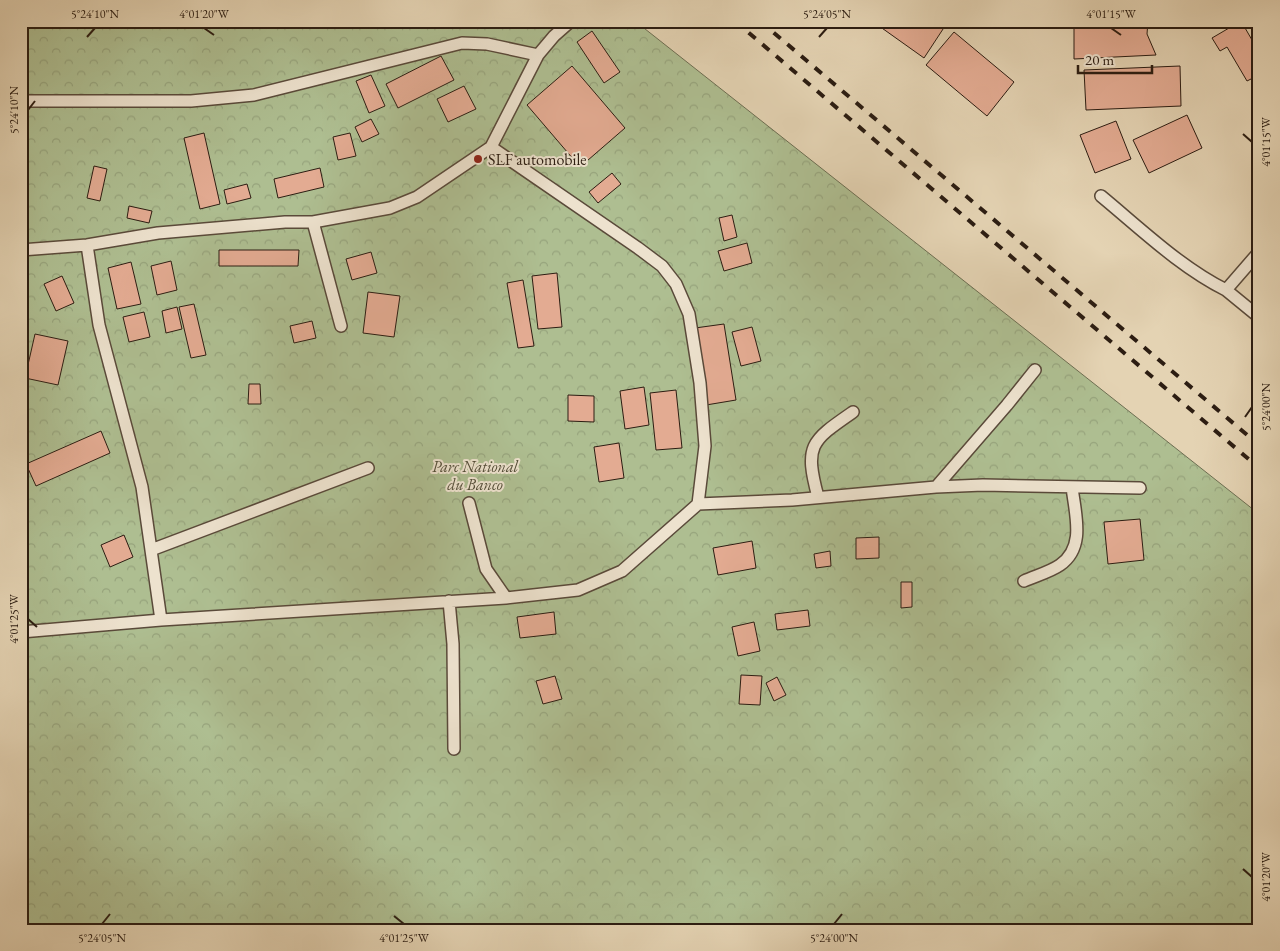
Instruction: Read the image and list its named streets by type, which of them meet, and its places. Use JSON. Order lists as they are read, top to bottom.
{
  "parks": ["Parc National du Banco"],
  "places": ["SLF automobile"],
  "scale_bar": "20 m",
  "coordinates": [
    "5°24'10\"N",
    "4°01'20\"W",
    "5°24'05\"N",
    "4°01'15\"W",
    "5°24'00\"N",
    "4°01'25\"W"
  ]
}
